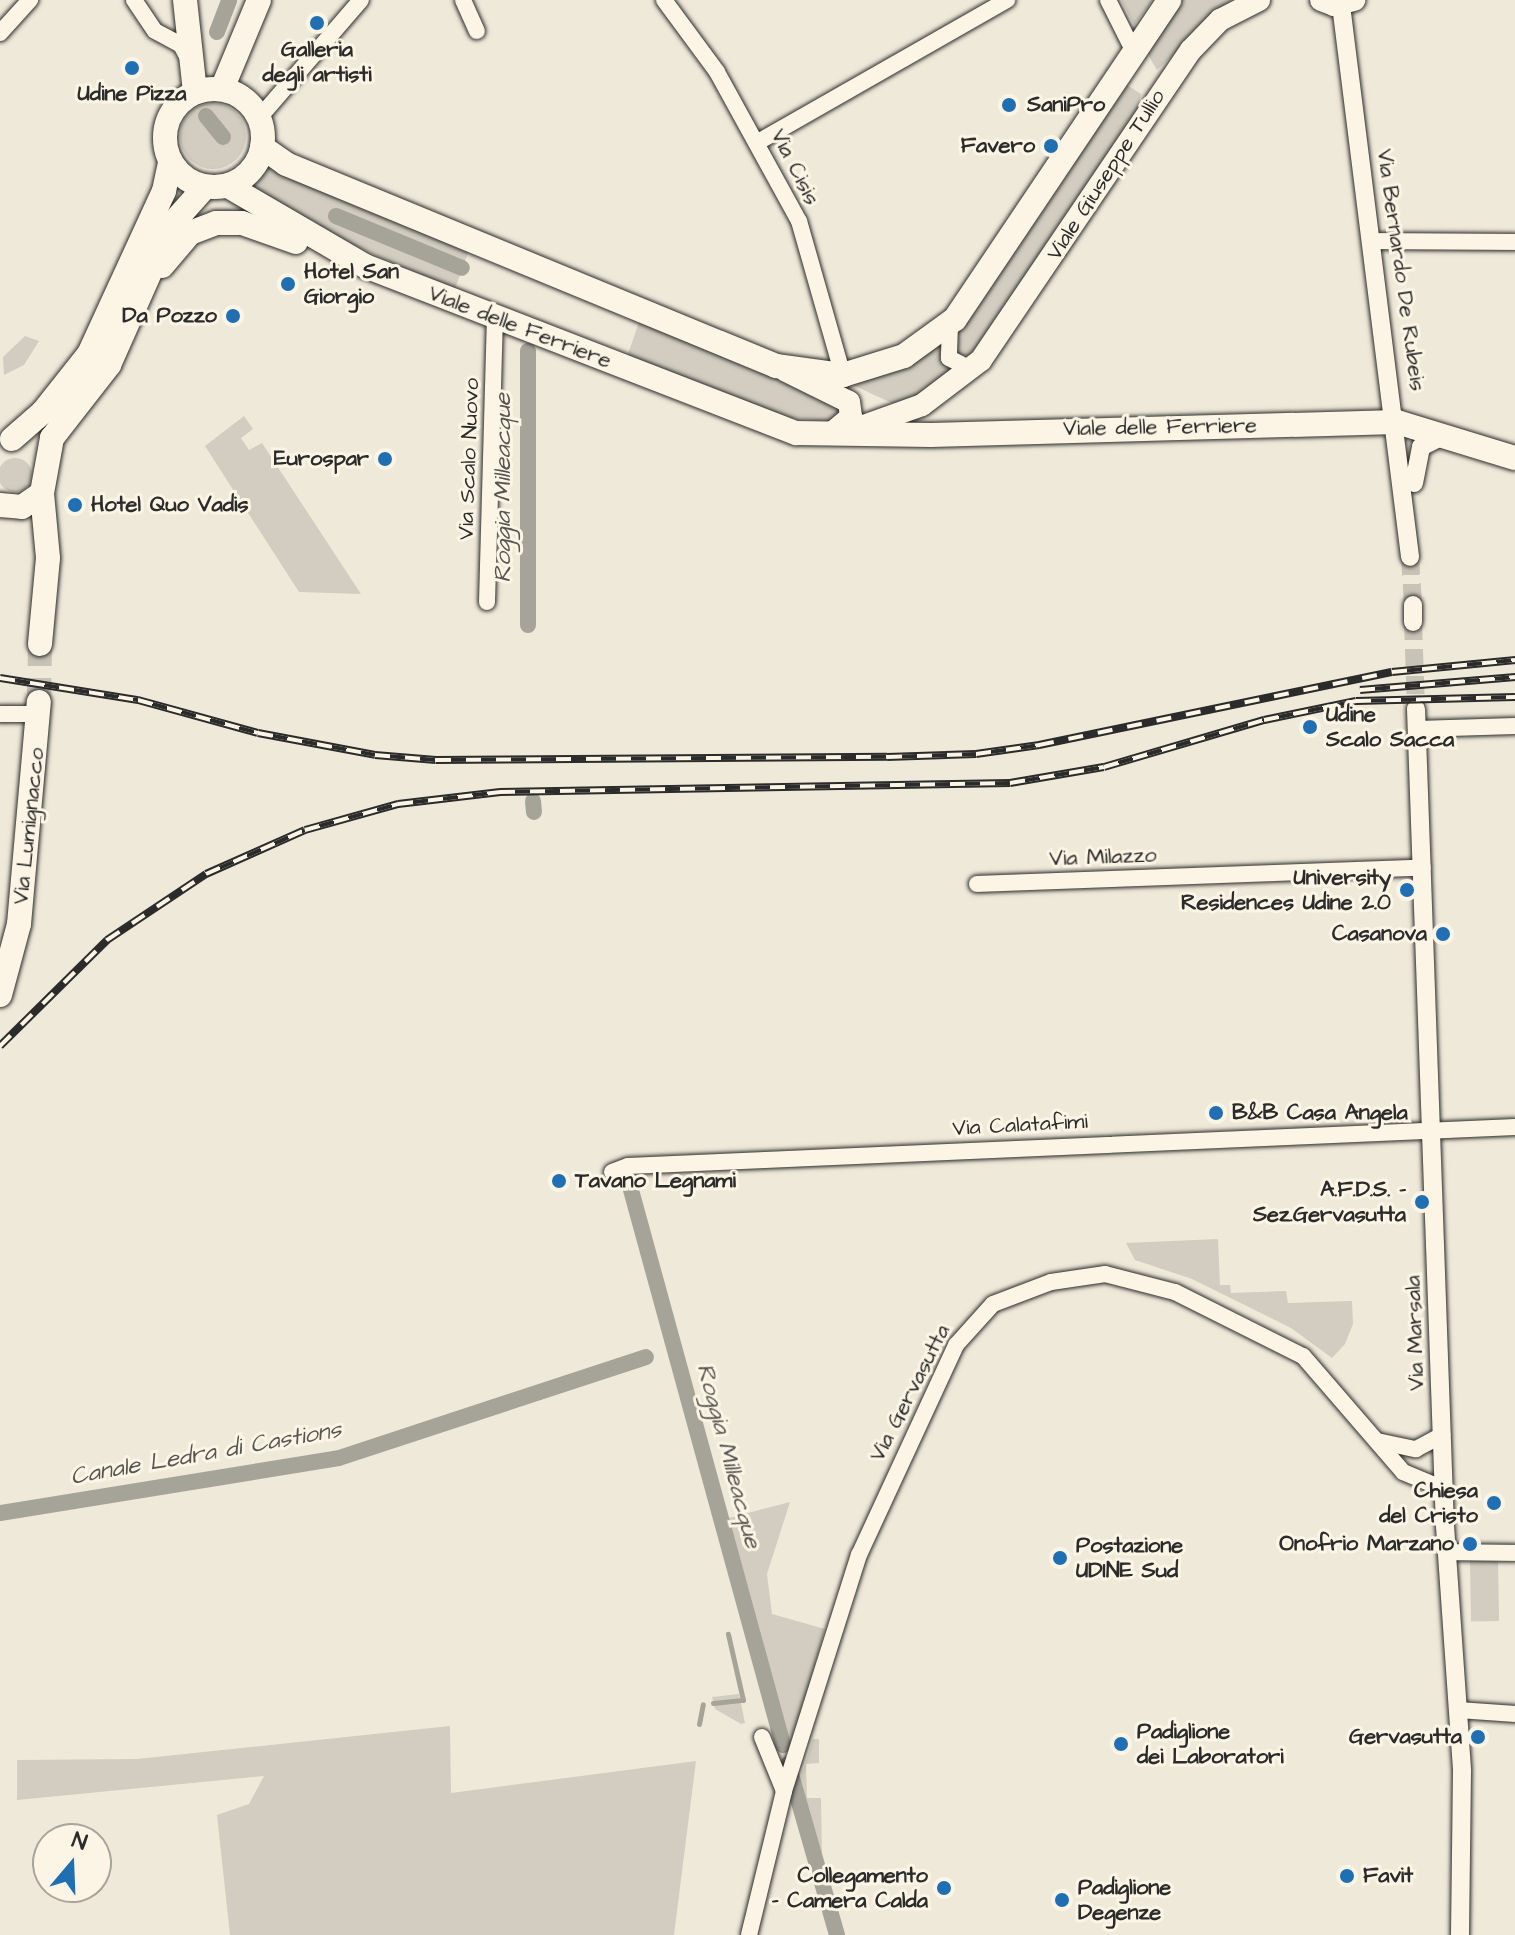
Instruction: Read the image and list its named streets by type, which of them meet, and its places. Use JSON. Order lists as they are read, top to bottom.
{
  "streets": {
    "main road": ["Viale Giuseppe Tullio", "Viale delle Ferriere", "Via Lumignacco"],
    "street": [
      "Via Cisis",
      "Via Bernardo De Rubeis",
      "Via Scalo Nuovo",
      "Via Milazzo",
      "Via Calatafimi",
      "Via Marsala",
      "Via Gervasutta"
    ]
  },
  "crossings": [
    ["Via Cisis", "Viale Giuseppe Tullio"],
    ["Viale Giuseppe Tullio", "Viale delle Ferriere"],
    ["Via Bernardo De Rubeis", "Viale delle Ferriere"],
    ["Viale delle Ferriere", "Via Scalo Nuovo"],
    ["Via Milazzo", "Via Marsala"],
    ["Via Calatafimi", "Via Marsala"],
    ["Via Marsala", "Via Gervasutta"]
  ],
  "water": ["Roggia Milleacque", "Canale Ledra di Castions"],
  "places": [
    "Galleria degli artisti",
    "Udine Pizza",
    "SaniPro",
    "Favero",
    "Hotel San Giorgio",
    "Da Pozzo",
    "Eurospar",
    "Hotel Quo Vadis",
    "Udine Scalo Sacca",
    "University Residences Udine 2.0",
    "Casanova",
    "B&B Casa Angela",
    "Tavano Legnami",
    "A.F.D.S. - Sez.Gervasutta",
    "Chiesa del Cristo",
    "Onofrio Marzano",
    "Postazione UDINE Sud",
    "Gervasutta",
    "Padiglione dei Laboratori",
    "Favit",
    "Collegamento - Camera Calda",
    "Padiglione Degenze"
  ],
  "north": "top"
}
